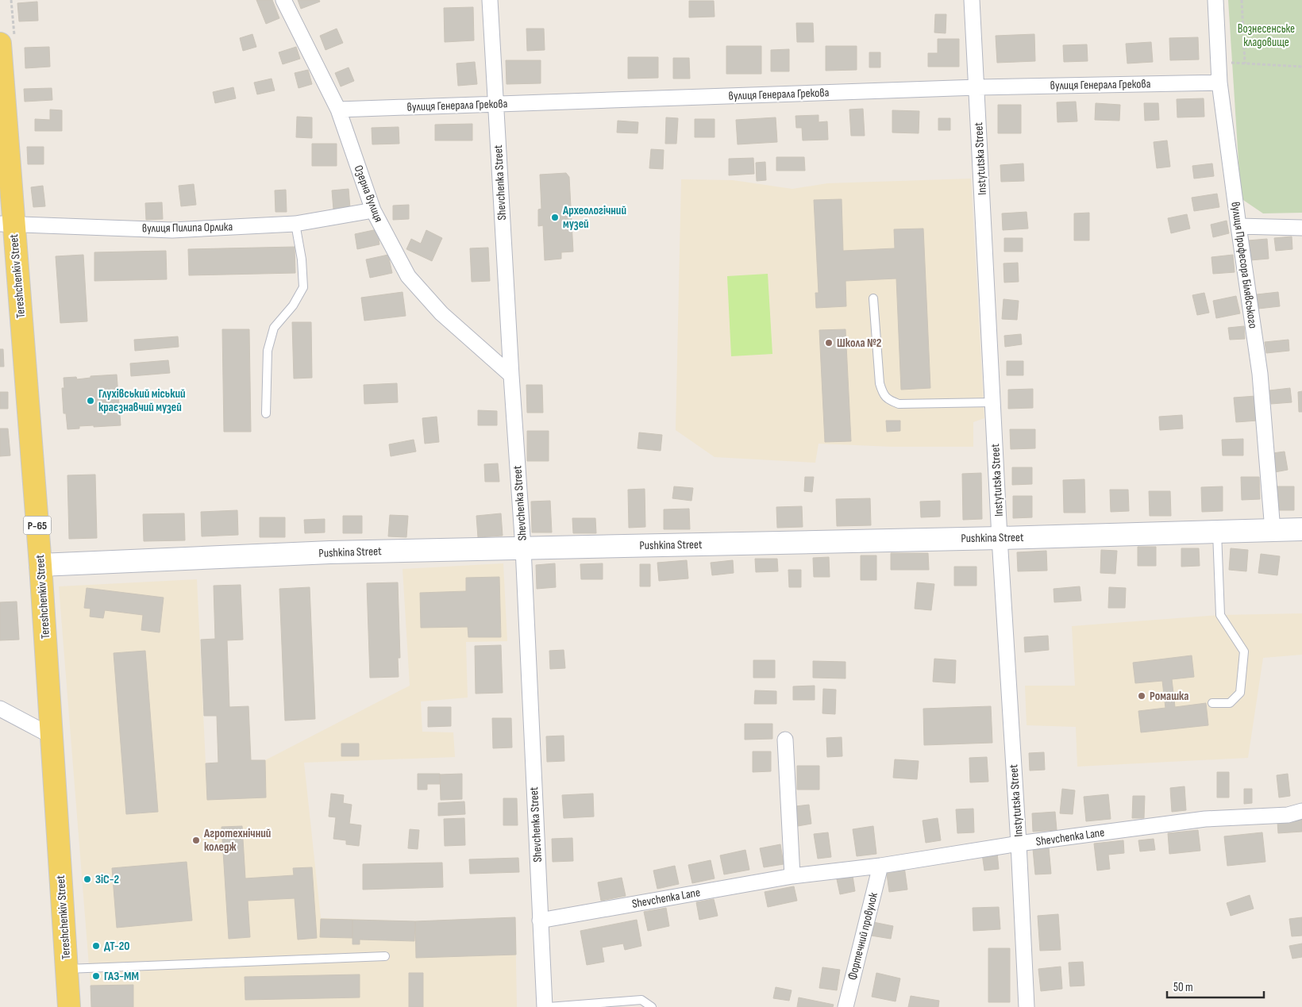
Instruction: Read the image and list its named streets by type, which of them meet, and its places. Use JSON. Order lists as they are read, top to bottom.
{
  "streets": {
    "main road": ["Tereshchenkiv Street", "Р-65"],
    "street": [
      "вулиця Генерала Грекова",
      "Instytutska Street",
      "Shevchenka Street",
      "Озерна вулиця",
      "вулиця Пилипа Орлика",
      "вулиця Професора Білявського",
      "Pushkina Street",
      "Shevchenka Lane",
      "Фортечний провулок"
    ]
  },
  "crossings": [
    ["вулиця Генерала Грекова", "Instytutska Street"],
    ["вулиця Генерала Грекова", "Shevchenka Street"],
    ["вулиця Генерала Грекова", "Озерна вулиця"],
    ["вулиця Генерала Грекова", "вулиця Професора Білявського"],
    ["Instytutska Street", "Pushkina Street"],
    ["Instytutska Street", "Shevchenka Lane"],
    ["Shevchenka Street", "Озерна вулиця"],
    ["Shevchenka Street", "Pushkina Street"],
    ["Shevchenka Street", "Shevchenka Lane"],
    ["Озерна вулиця", "вулиця Пилипа Орлика"],
    ["вулиця Пилипа Орлика", "Tereshchenkiv Street"],
    ["вулиця Професора Білявського", "Pushkina Street"],
    ["Tereshchenkiv Street", "Pushkina Street"],
    ["Shevchenka Lane", "Фортечний провулок"]
  ],
  "parks": ["Вознесенське кладовище"],
  "places": [
    "Археологічний музей",
    "Школа №2",
    "Глухівський міський краєзнавчий музей",
    "Ромашка",
    "Агротехнічний коледж",
    "ЗіС-2",
    "ДТ-20",
    "ГАЗ-ММ"
  ],
  "scale_bar": "50 m"
}
